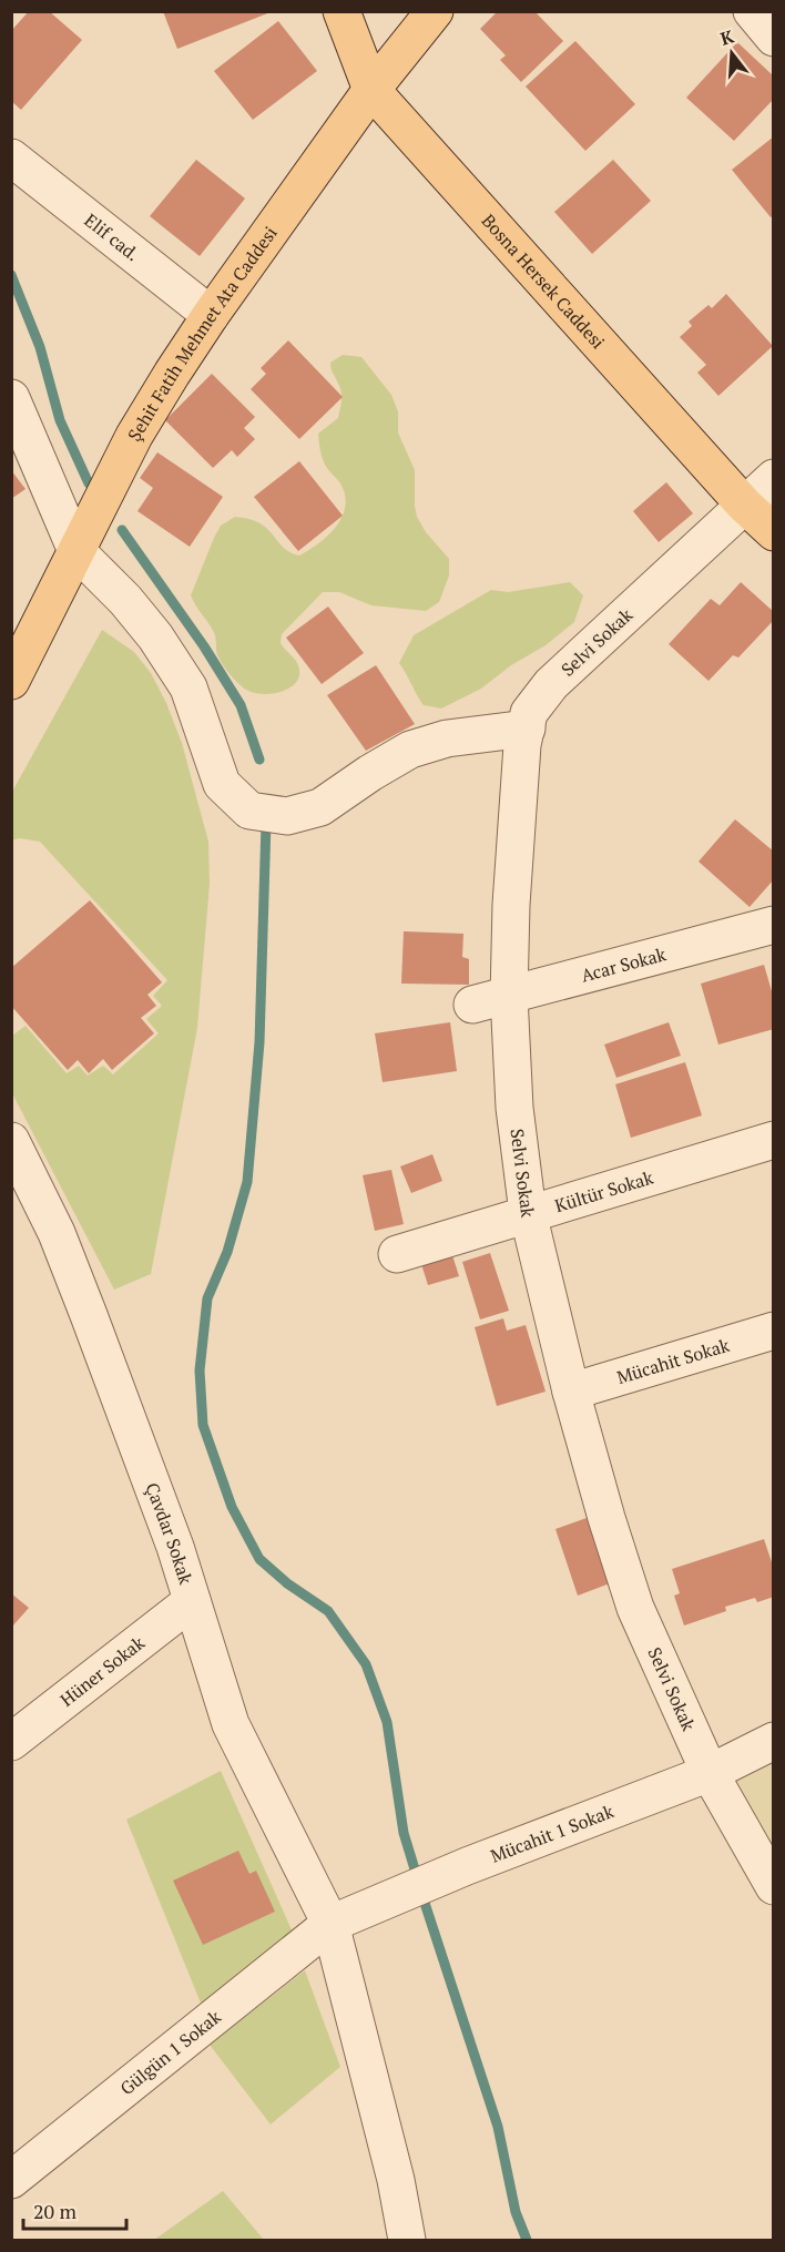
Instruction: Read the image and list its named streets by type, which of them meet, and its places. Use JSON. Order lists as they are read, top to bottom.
{
  "streets": {
    "main road": ["Bosna Hersek Caddesi", "Şehit Fatih Mehmet Ata Caddesi"],
    "street": [
      "Elif cad.",
      "Selvi Sokak",
      "Acar Sokak",
      "Kültür Sokak",
      "Mücahit Sokak",
      "Çavdar Sokak",
      "Hüner Sokak",
      "Mücahit 1 Sokak",
      "Gülgün 1 Sokak"
    ]
  },
  "crossings": [
    ["Elif cad.", "Şehit Fatih Mehmet Ata Caddesi"],
    ["Bosna Hersek Caddesi", "Şehit Fatih Mehmet Ata Caddesi"],
    ["Bosna Hersek Caddesi", "Selvi Sokak"],
    ["Selvi Sokak", "Acar Sokak"],
    ["Selvi Sokak", "Kültür Sokak"],
    ["Selvi Sokak", "Mücahit Sokak"],
    ["Selvi Sokak", "Mücahit 1 Sokak"],
    ["Çavdar Sokak", "Hüner Sokak"],
    ["Çavdar Sokak", "Mücahit 1 Sokak"],
    ["Çavdar Sokak", "Gülgün 1 Sokak"],
    ["Mücahit 1 Sokak", "Gülgün 1 Sokak"]
  ],
  "scale_bar": "20 m",
  "north": "top"
}
